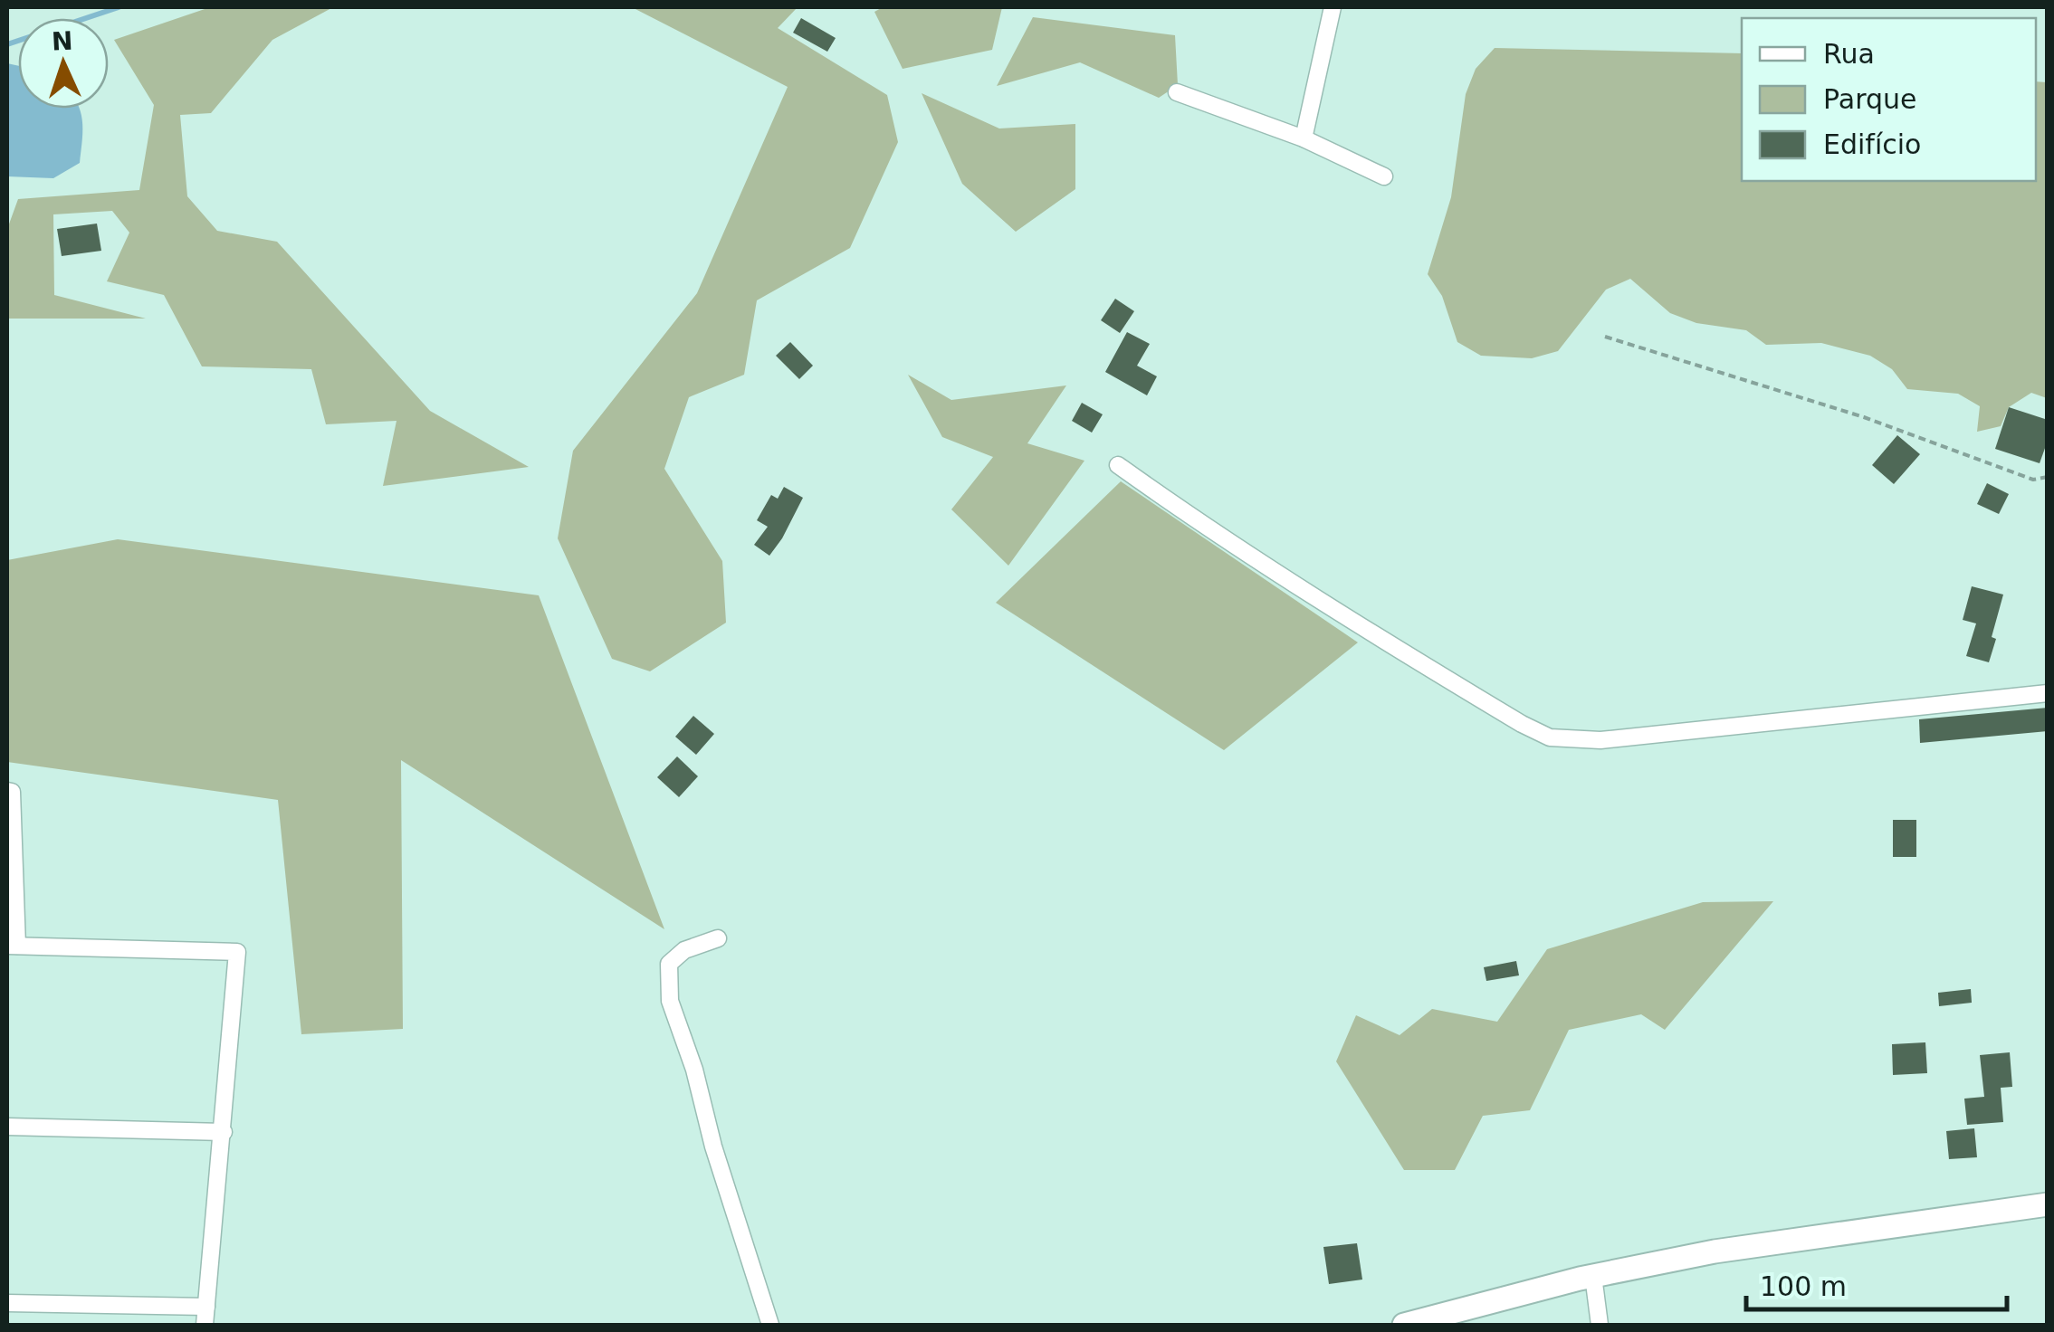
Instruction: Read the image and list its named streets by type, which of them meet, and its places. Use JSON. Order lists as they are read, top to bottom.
{
  "legend": ["Rua", "Parque", "Edifício"],
  "scale_bar": "100 m",
  "north": "top"
}
